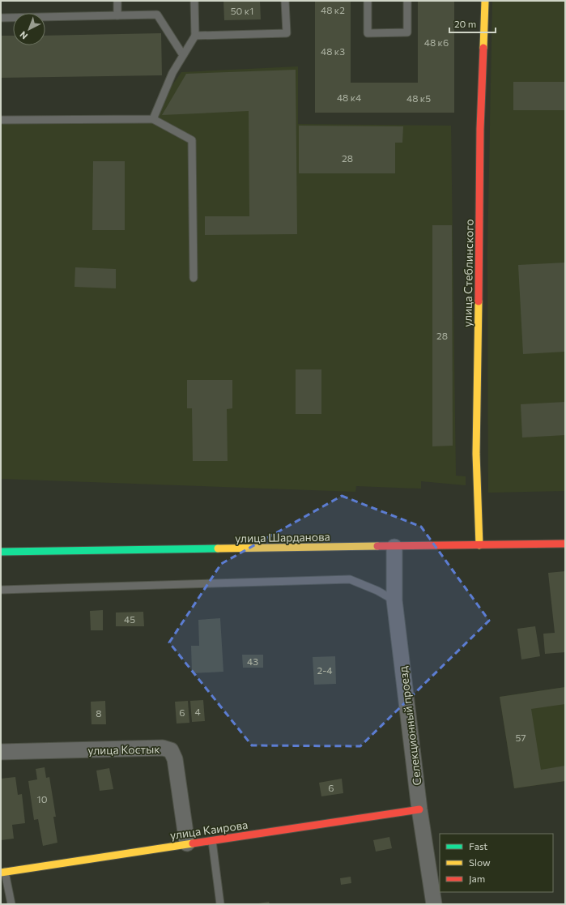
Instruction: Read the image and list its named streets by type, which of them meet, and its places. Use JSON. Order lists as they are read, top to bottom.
{
  "streets": {
    "street": [
      "улица Стеблинского",
      "улица Шарданова",
      "Селекционный проезд",
      "улица Костык",
      "улица Каирова"
    ]
  },
  "crossings": [
    ["улица Стеблинского", "улица Шарданова"],
    ["улица Шарданова", "Селекционный проезд"],
    ["Селекционный проезд", "улица Каирова"],
    ["улица Костык", "улица Каирова"]
  ],
  "house_numbers": [
    "48 к2",
    "50 к1",
    "48 к6",
    "48 к3",
    "48 к4",
    "48 к5",
    "28",
    "28",
    "45",
    "43",
    "2-4",
    "4",
    "6",
    "8",
    "57",
    "6",
    "10"
  ],
  "legend": ["Fast", "Slow", "Jam"],
  "scale_bar": "20 m",
  "north": "bottom left"
}
